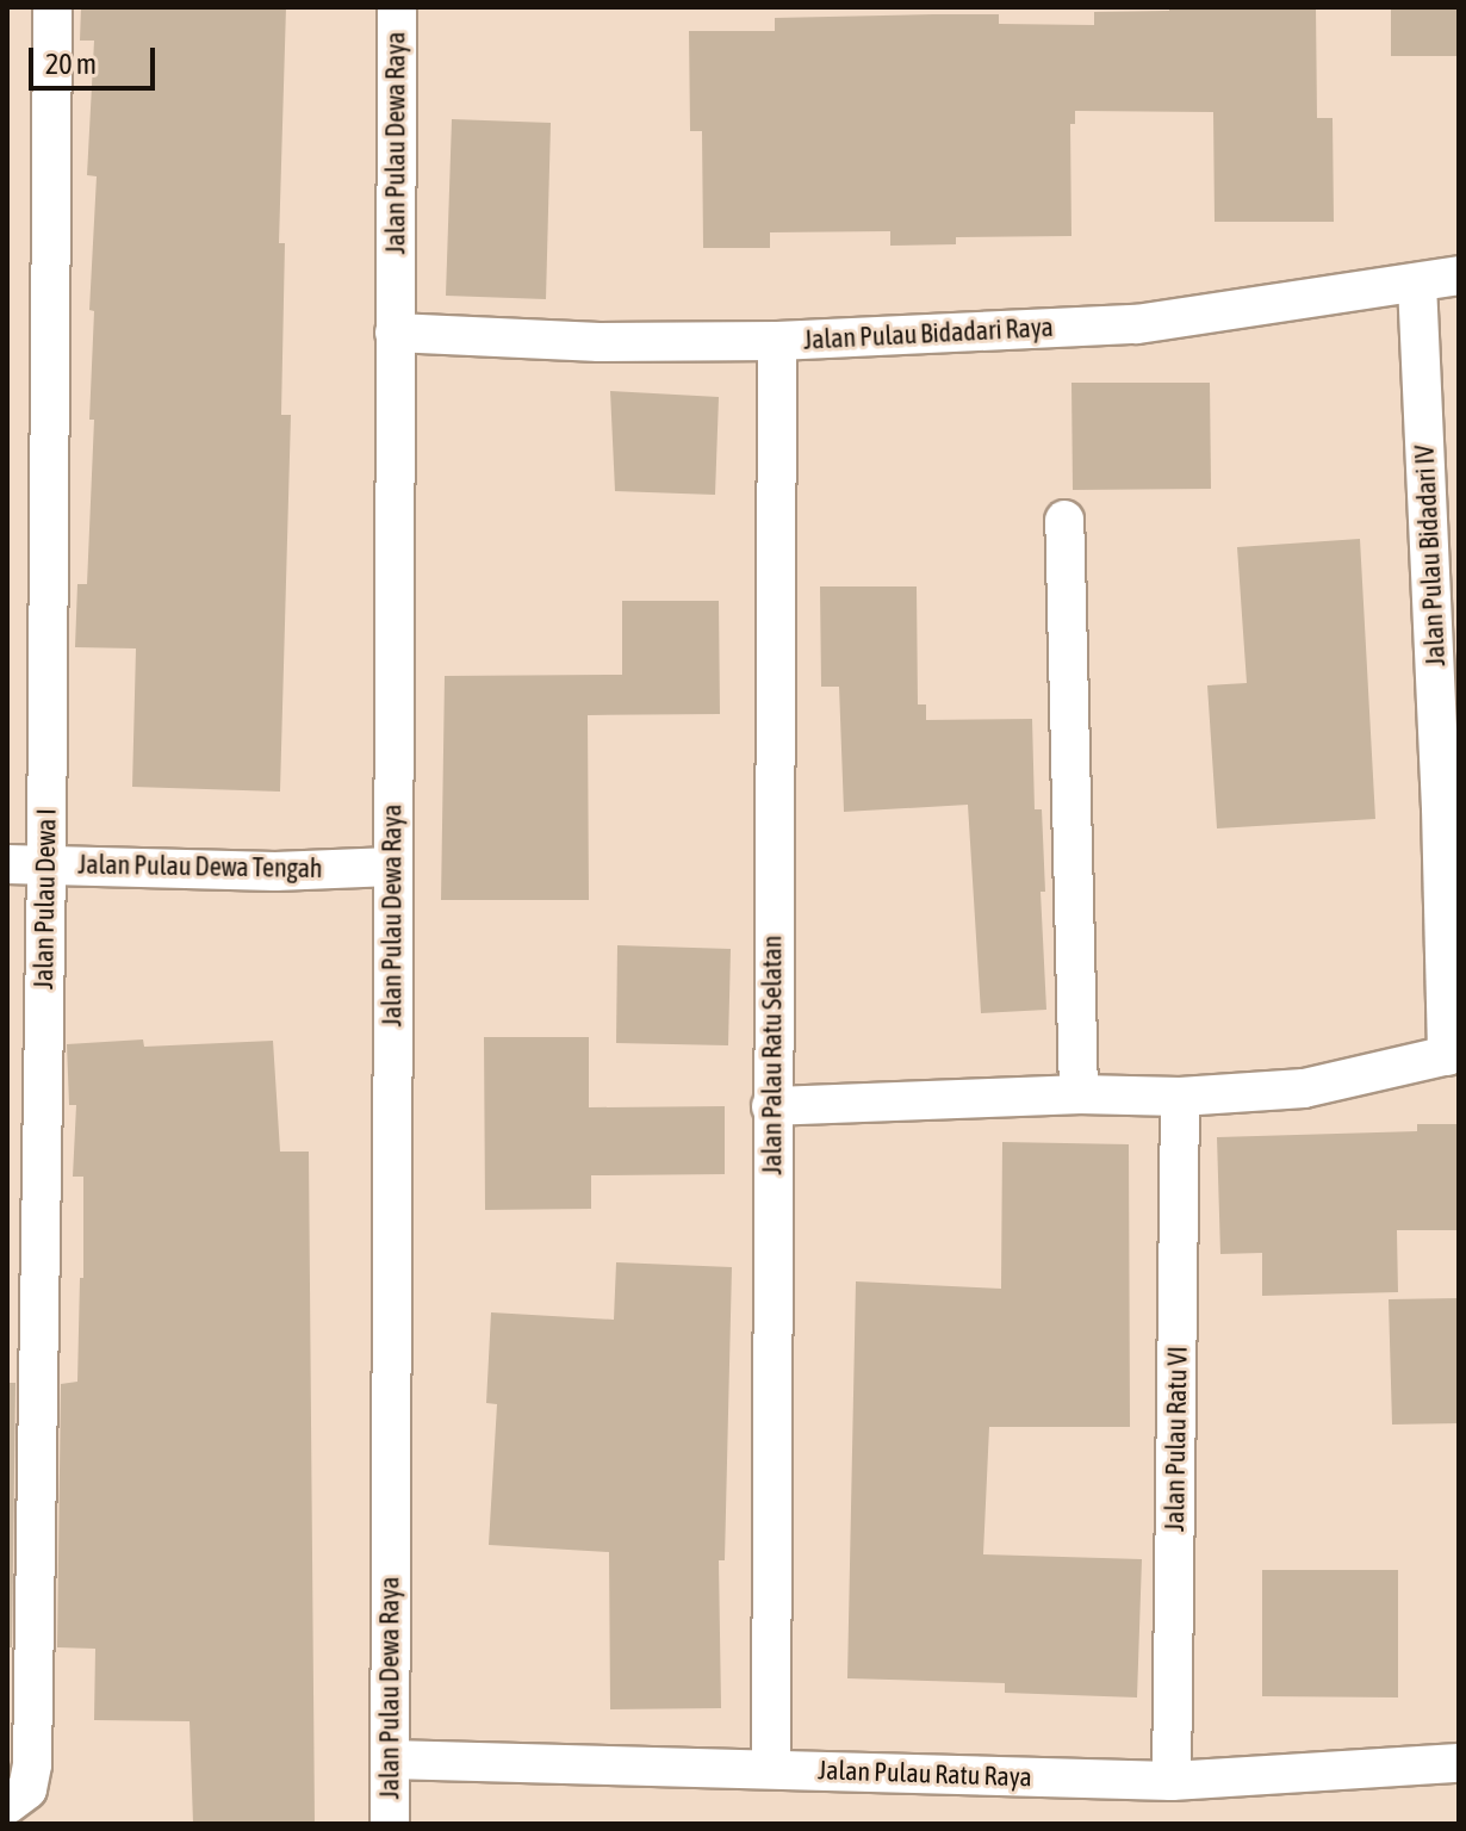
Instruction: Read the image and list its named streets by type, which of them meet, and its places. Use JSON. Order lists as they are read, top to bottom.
{
  "streets": {
    "street": [
      "Jalan Pulau Dewa Raya",
      "Jalan Pulau Bidadari Raya",
      "Jalan Pulau Bidadari IV",
      "Jalan Pulau Dewa Tengah",
      "Jalan Pulau Dewa I",
      "Jalan Palau Ratu Selatan",
      "Jalan Pulau Ratu VI",
      "Jalan Pulau Ratu Raya"
    ]
  },
  "crossings": [
    ["Jalan Pulau Dewa Raya", "Jalan Pulau Bidadari Raya"],
    ["Jalan Pulau Dewa Raya", "Jalan Pulau Dewa Tengah"],
    ["Jalan Pulau Dewa Raya", "Jalan Pulau Ratu Raya"],
    ["Jalan Pulau Bidadari Raya", "Jalan Pulau Bidadari IV"],
    ["Jalan Pulau Bidadari Raya", "Jalan Palau Ratu Selatan"],
    ["Jalan Pulau Dewa Tengah", "Jalan Pulau Dewa I"],
    ["Jalan Palau Ratu Selatan", "Jalan Pulau Ratu Raya"],
    ["Jalan Pulau Ratu VI", "Jalan Pulau Ratu Raya"]
  ],
  "scale_bar": "20 m"
}
